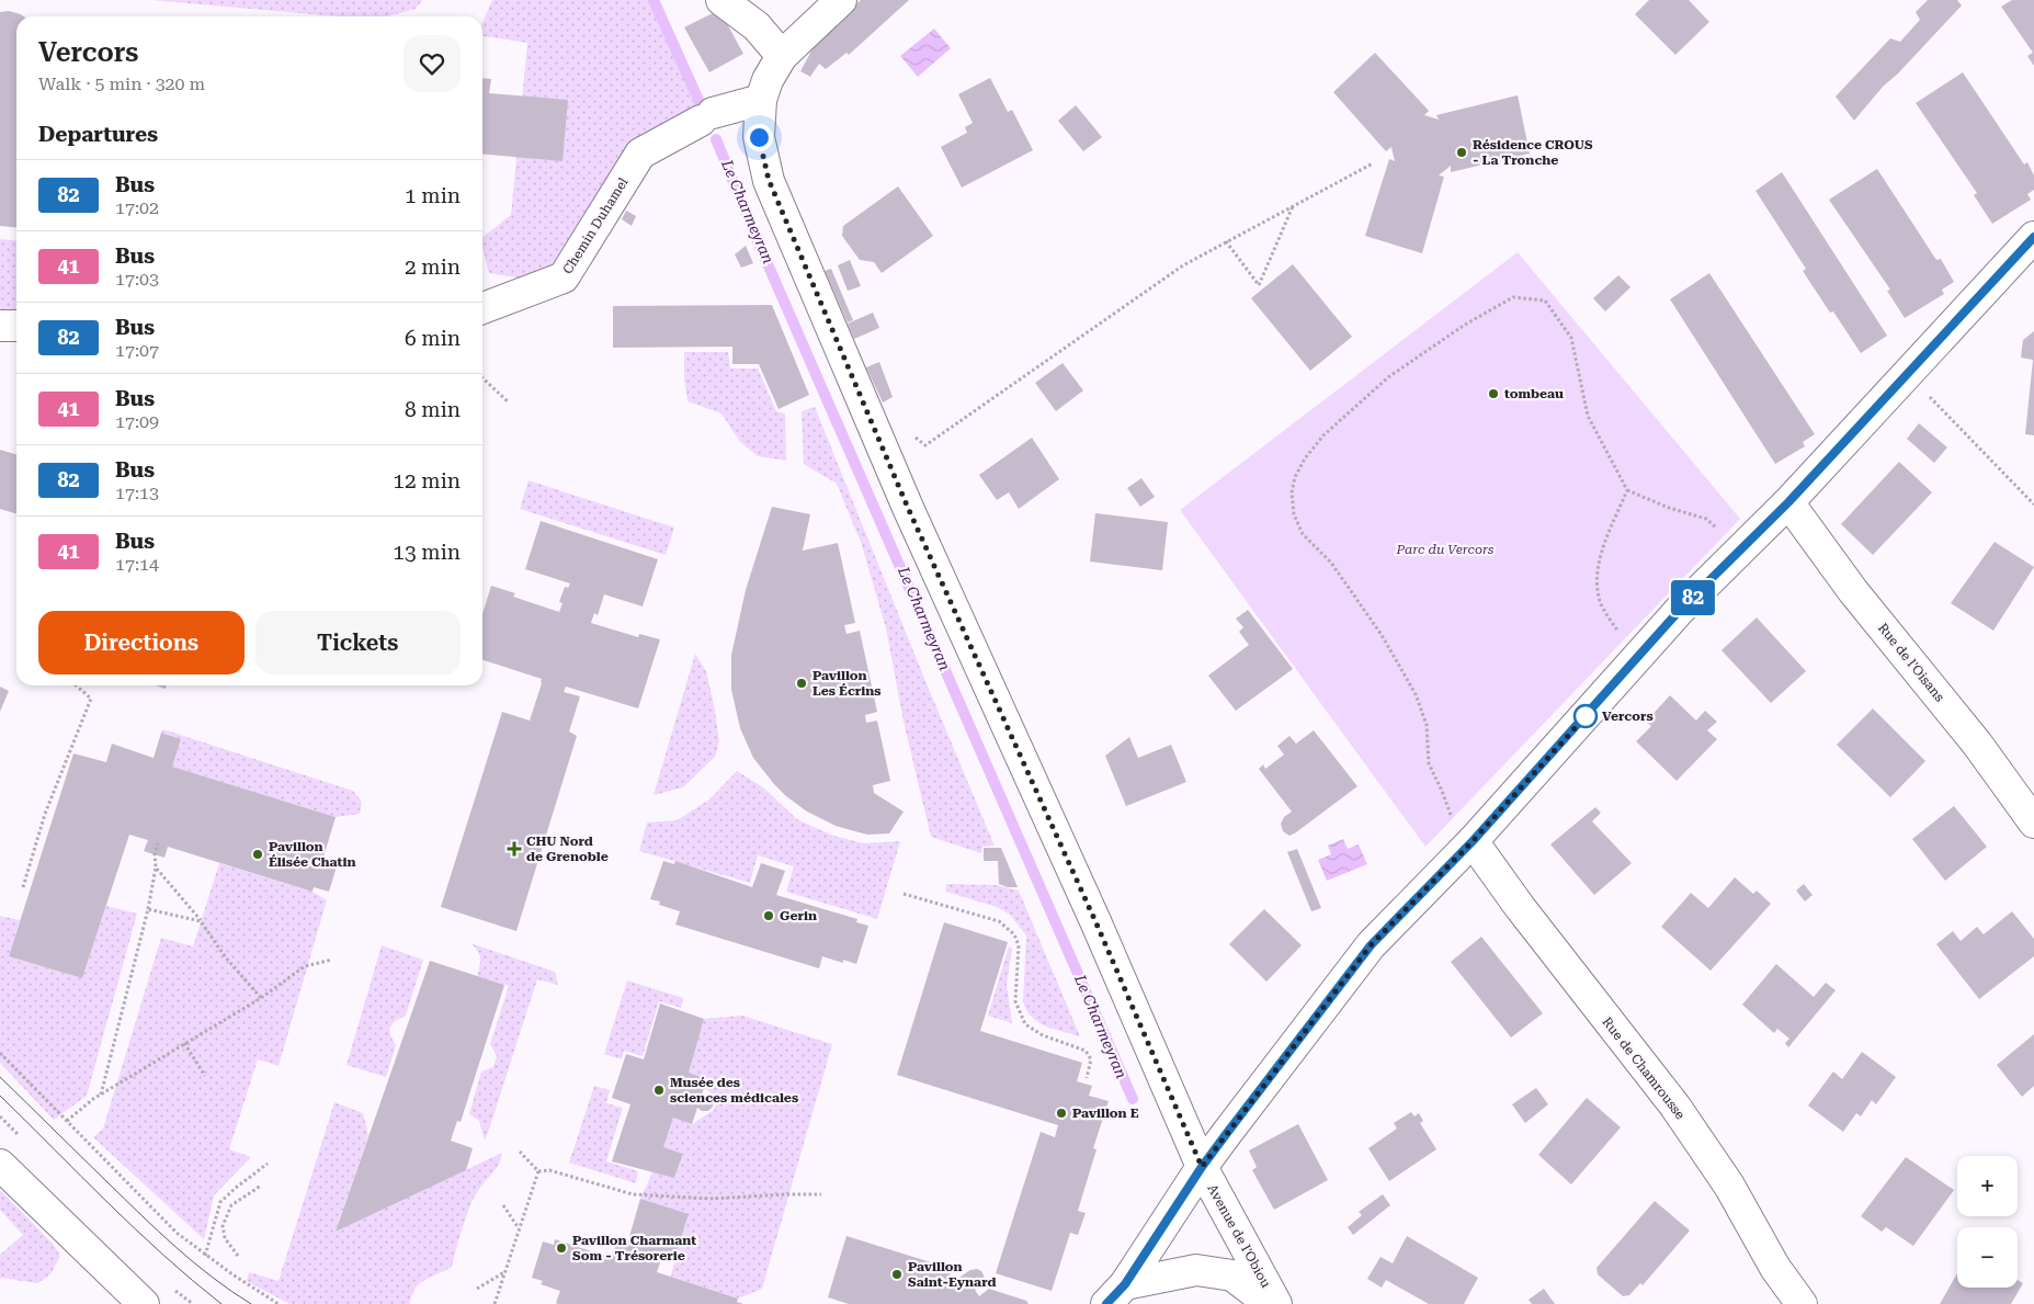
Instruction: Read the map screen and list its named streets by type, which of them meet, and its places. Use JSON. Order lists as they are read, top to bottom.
{
  "streets": {
    "street": [
      "Chemin Duhamel",
      "Rue de l'Oisans",
      "Rue de Chamrousse",
      "Avenue de l'Obiou"
    ]
  },
  "crossings": [
    ["Chemin Duhamel", "Avenue de l'Obiou"]
  ],
  "water": ["Le Charmeyran"],
  "parks": ["Parc du Vercors"],
  "places": {
    "other": [
      "Résidence CROUS - La Tronche",
      "tombeau",
      "Pavillon Les Écrins",
      "Vercors",
      "Pavillon Élisée Chatin",
      "Gerin",
      "Musée des sciences médicales",
      "Pavillon E",
      "Pavillon Charmant Som - Trésorerie",
      "Pavillon Saint-Eynard"
    ],
    "health": ["CHU Nord de Grenoble"]
  },
  "lines": ["bus line 82"],
  "page": {
    "on_map": "82",
    "heading": [
      ["Vercors", "Walk · 5 min · 320 m"],
      "Departures"
    ],
    "list": [
      {
        "mark": "82",
        "name": "Bus",
        "note": "17:02",
        "value": "1 min"
      },
      {
        "mark": "41",
        "name": "Bus",
        "note": "17:03",
        "value": "2 min"
      },
      {
        "mark": "82",
        "name": "Bus",
        "note": "17:07",
        "value": "6 min"
      },
      {
        "mark": "41",
        "name": "Bus",
        "note": "17:09",
        "value": "8 min"
      },
      {
        "mark": "82",
        "name": "Bus",
        "note": "17:13",
        "value": "12 min"
      },
      {
        "mark": "41",
        "name": "Bus",
        "note": "17:14",
        "value": "13 min"
      }
    ],
    "buttons": ["Directions", "Tickets"],
    "map_buttons": ["+", "−"]
  }
}
